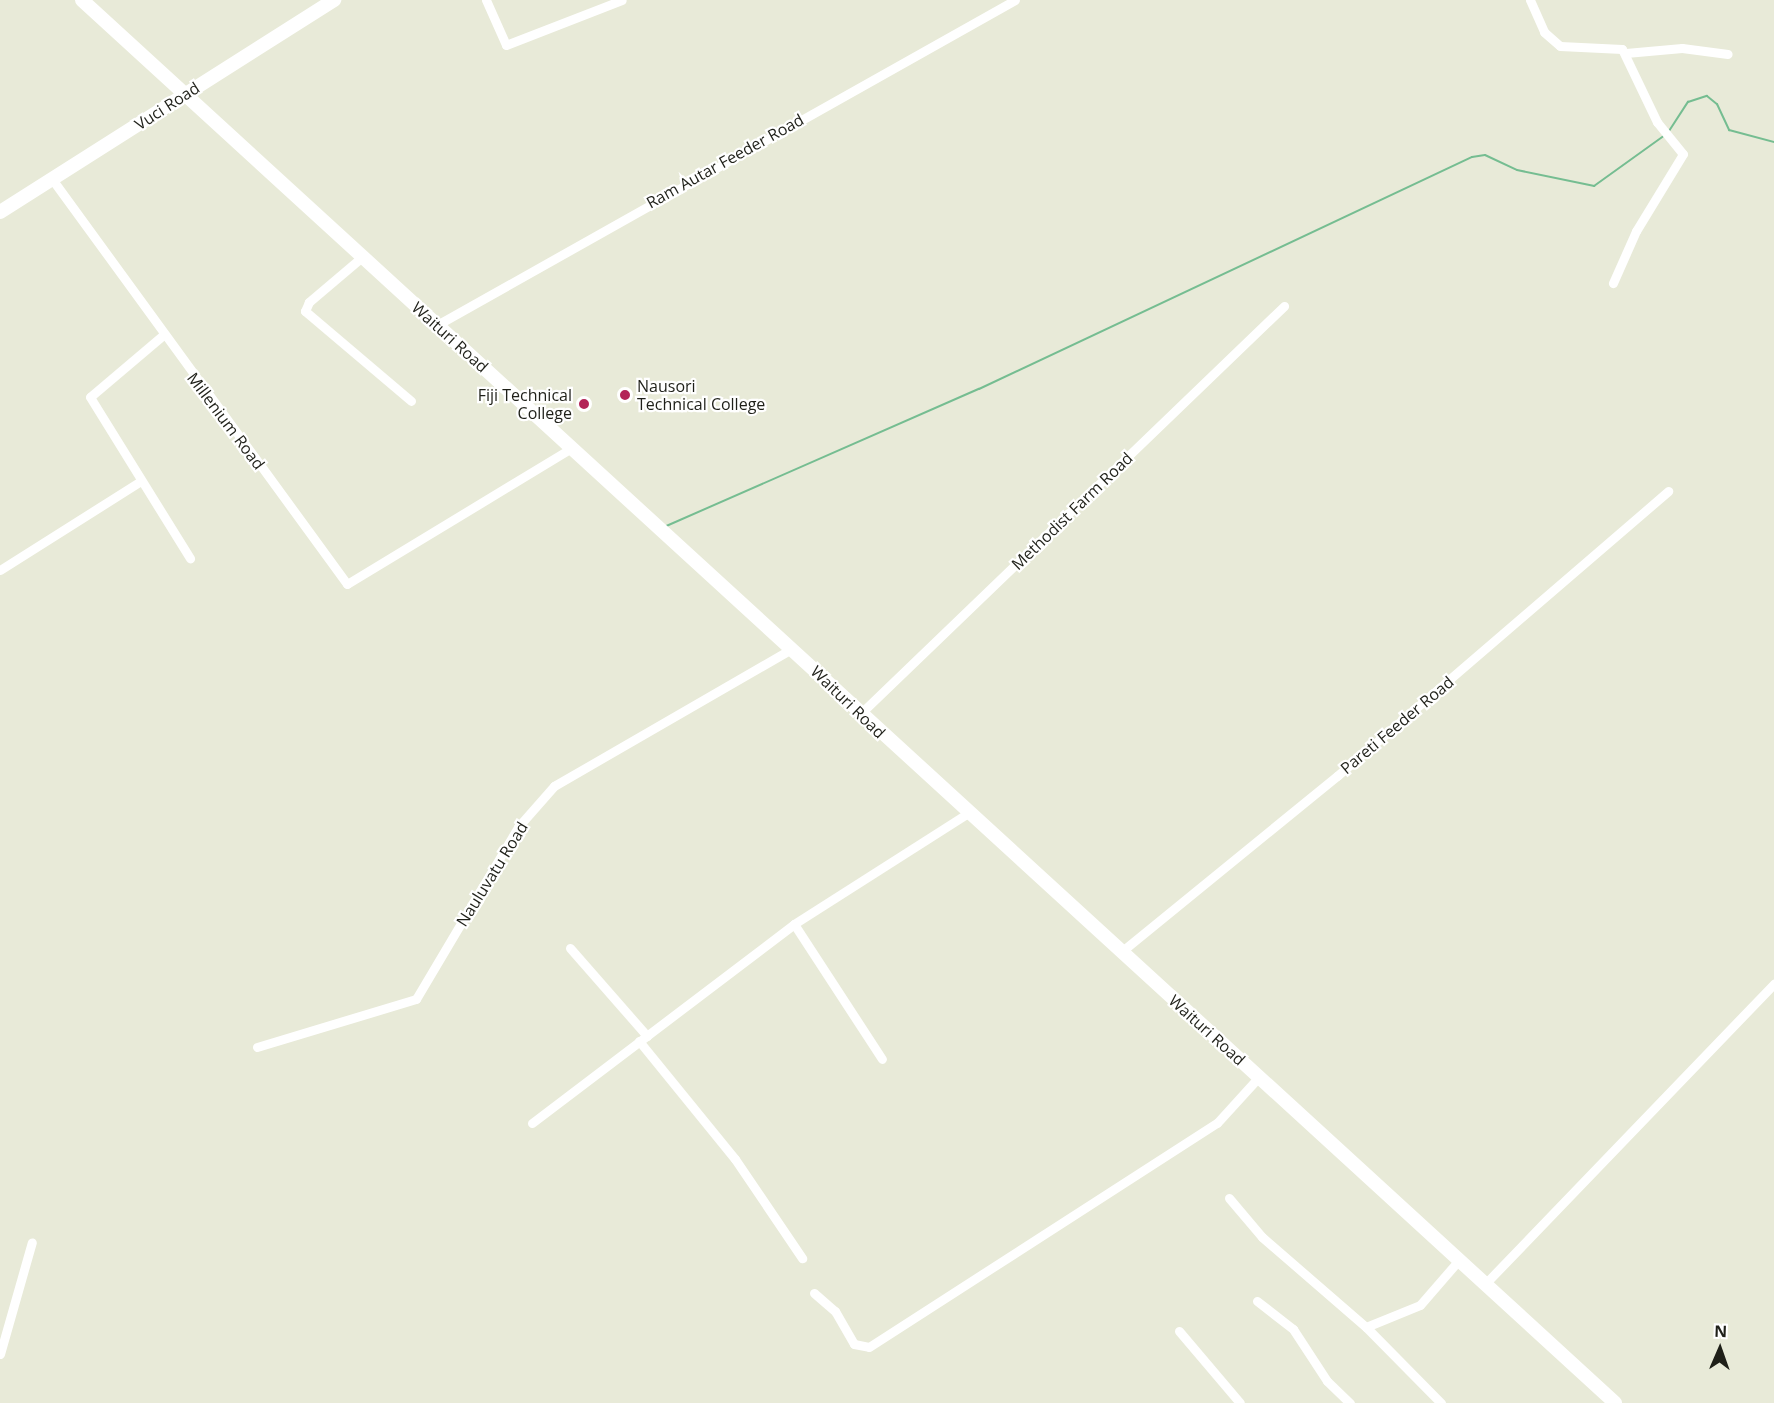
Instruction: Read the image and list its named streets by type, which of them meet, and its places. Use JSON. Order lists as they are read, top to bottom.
{
  "streets": {
    "main road": ["Vuci Road", "Waituri Road"],
    "street": [
      "Ram Autar Feeder Road",
      "Millenium Road",
      "Methodist Farm Road",
      "Pareti Feeder Road",
      "Nauluvatu Road"
    ]
  },
  "crossings": [
    ["Vuci Road", "Waituri Road"],
    ["Vuci Road", "Millenium Road"],
    ["Ram Autar Feeder Road", "Waituri Road"],
    ["Waituri Road", "Millenium Road"],
    ["Waituri Road", "Methodist Farm Road"],
    ["Waituri Road", "Pareti Feeder Road"],
    ["Waituri Road", "Nauluvatu Road"]
  ],
  "places": ["Nausori Technical College", "Fiji Technical College"],
  "north": "top"
}
